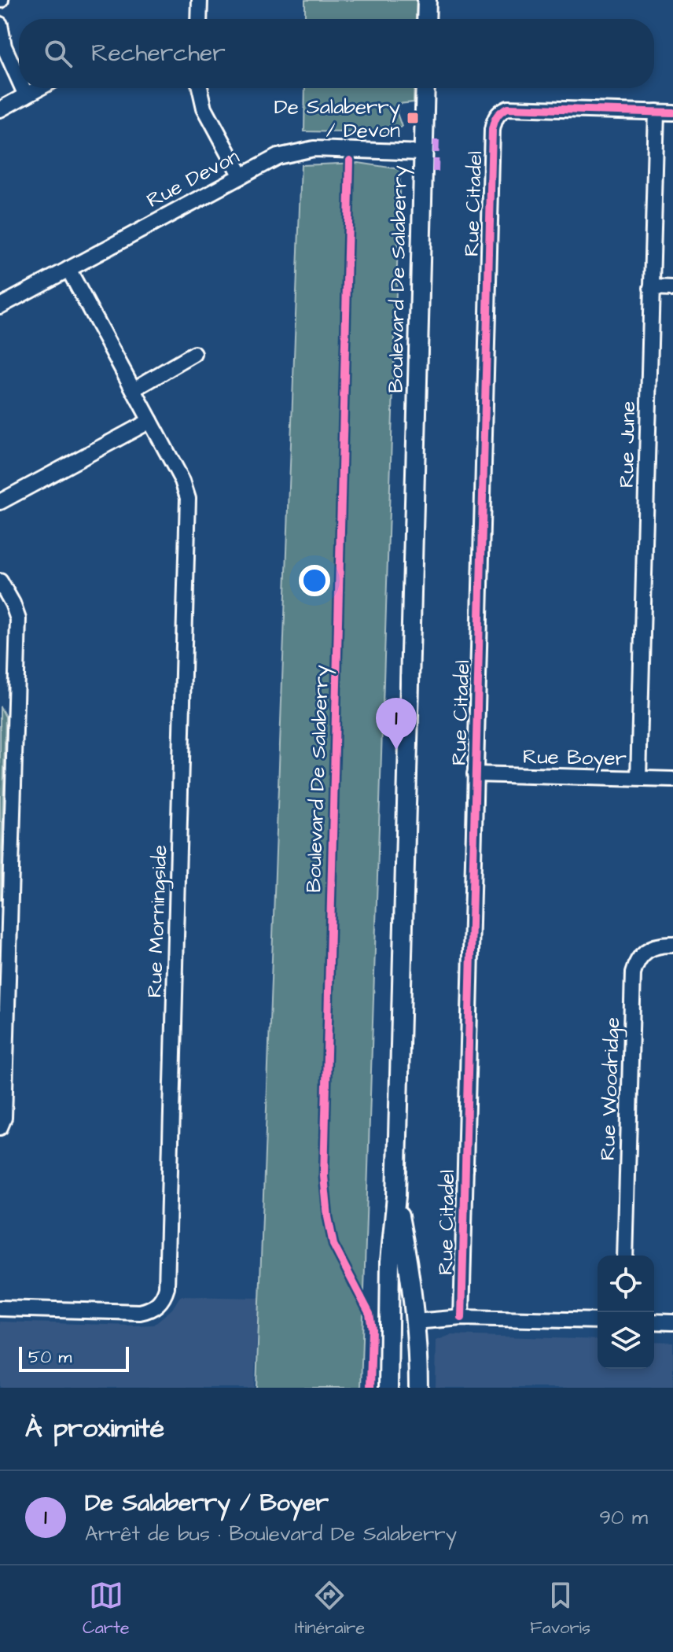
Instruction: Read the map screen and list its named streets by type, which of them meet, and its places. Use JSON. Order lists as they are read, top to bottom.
{
  "streets": {
    "street": [
      "Rue Devon",
      "Rue Citadel",
      "Boulevard De Salaberry",
      "Rue June",
      "Rue Boyer",
      "Rue Morningside",
      "Rue Woodridge"
    ]
  },
  "crossings": [
    ["Rue Devon", "Boulevard De Salaberry"],
    ["Rue Devon", "Rue Morningside"],
    ["Rue Citadel", "Rue June"],
    ["Rue Citadel", "Rue Boyer"],
    ["Rue June", "Rue Boyer"]
  ],
  "places": {
    "transit": ["De Salaberry / Devon"]
  },
  "scale_bar": "50 m",
  "page": {
    "search": "Rechercher",
    "pins": "1",
    "scale": "50 m",
    "heading": "À proximité",
    "list": [
      {
        "mark": "1",
        "name": "De Salaberry / Boyer",
        "note": "Arrêt de bus · Boulevard De Salaberry",
        "value": "90 m"
      }
    ],
    "nav": ["Carte", "Itinéraire", "Favoris"]
  }
}
